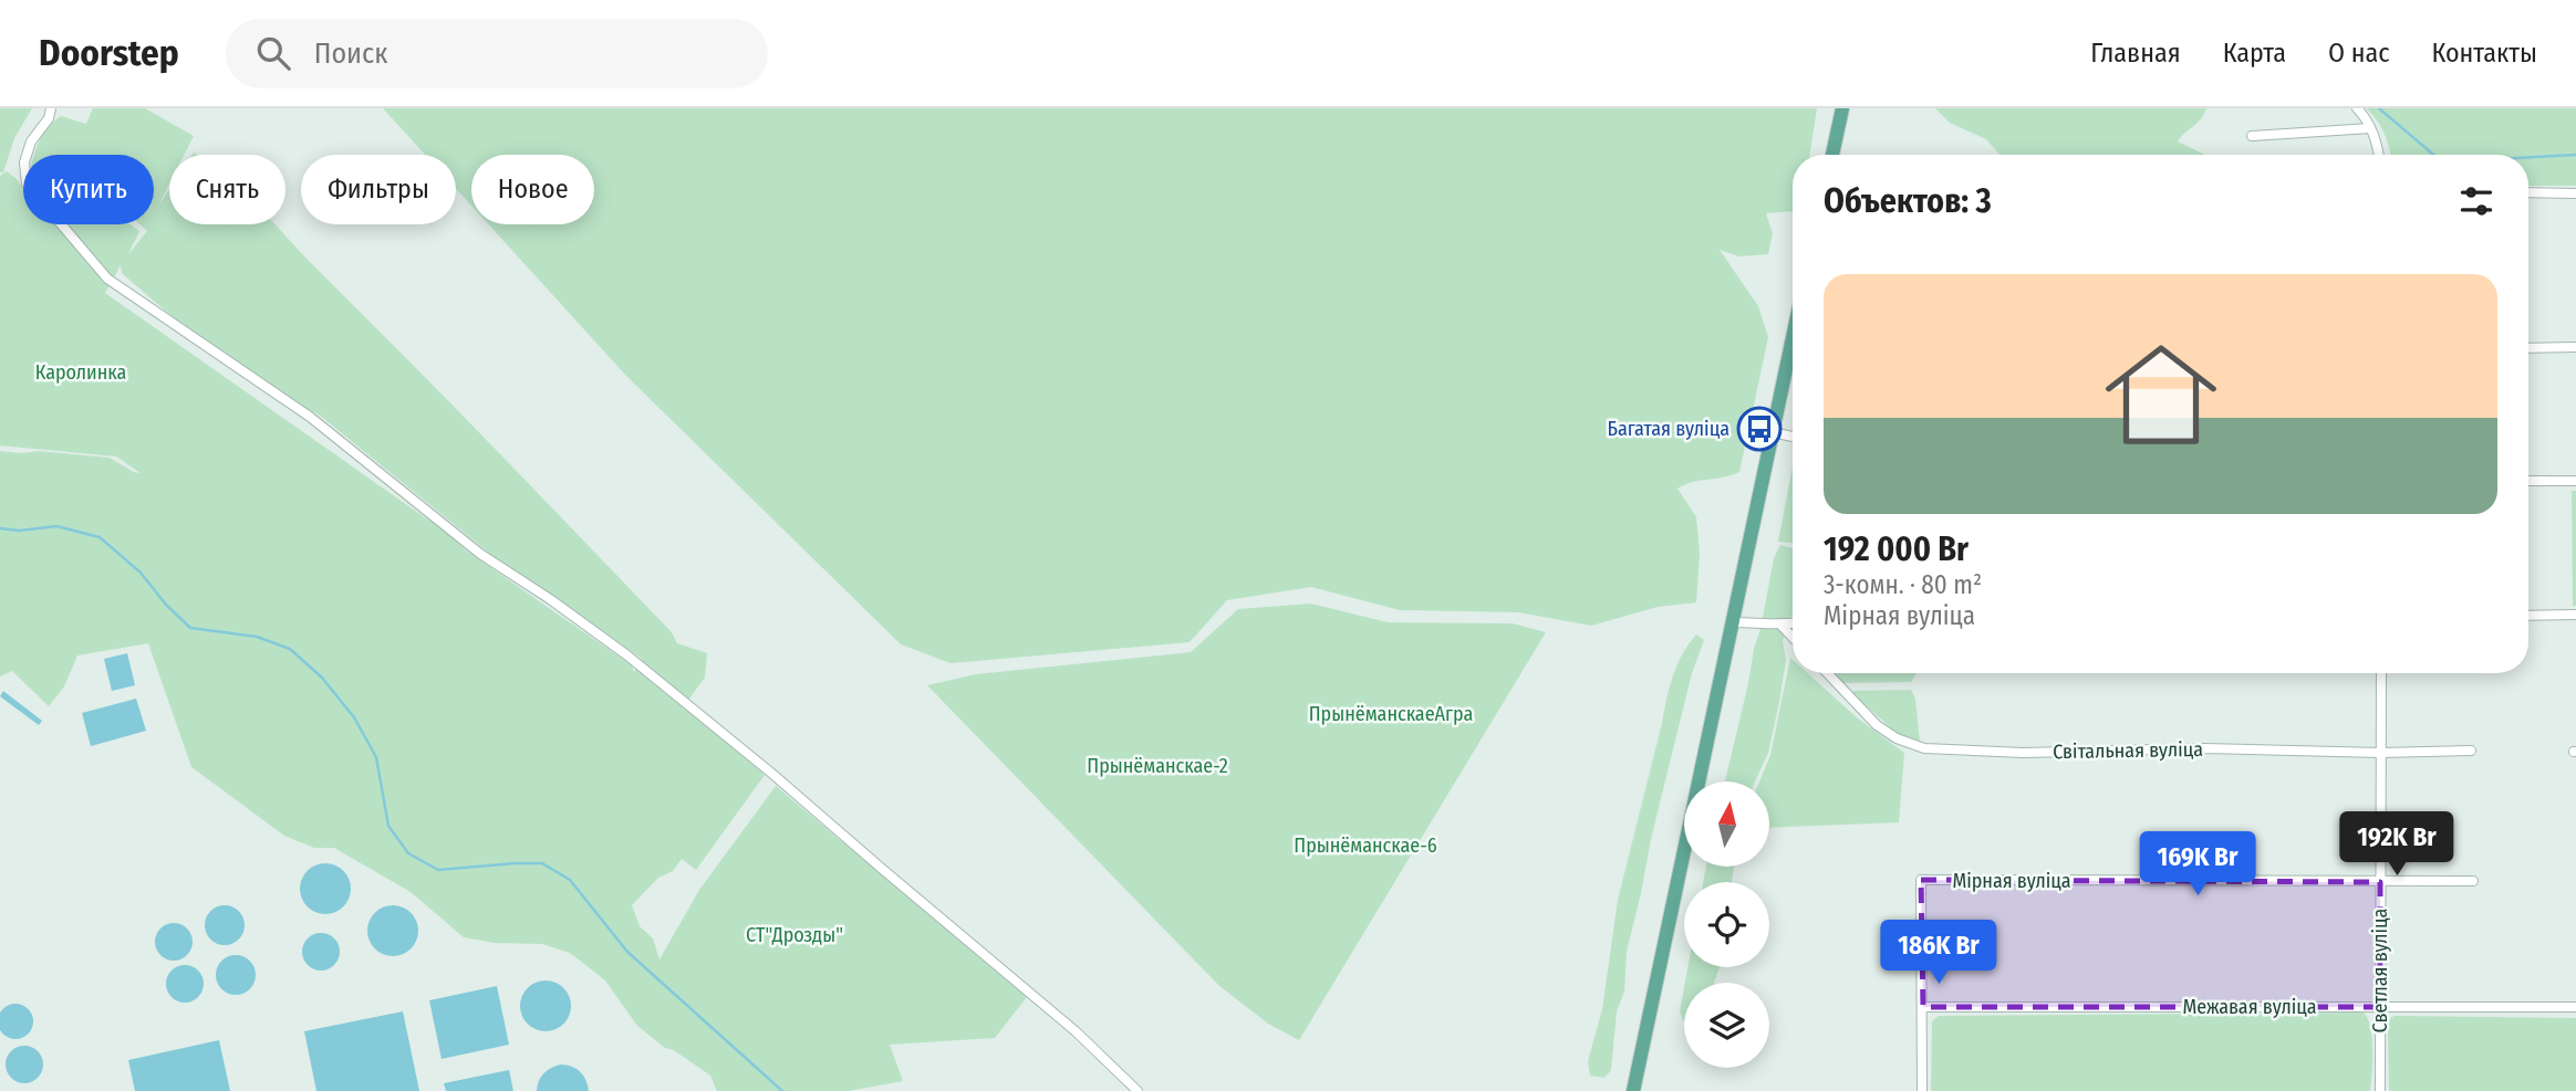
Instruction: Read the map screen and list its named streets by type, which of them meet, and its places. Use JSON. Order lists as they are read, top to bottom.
{
  "streets": {
    "street": [
      "Світальная вуліца",
      "Мірная вуліца",
      "Светлая вуліца",
      "Межавая вуліца"
    ]
  },
  "crossings": [
    ["Світальная вуліца", "Светлая вуліца"],
    ["Мірная вуліца", "Светлая вуліца"],
    ["Мірная вуліца", "Межавая вуліца"],
    ["Светлая вуліца", "Межавая вуліца"]
  ],
  "parks": [
    "Каролинка",
    "ПрынёманскаеАгра",
    "Прынёманскае-2",
    "Прынёманскае-6",
    "СТ\"Дрозды\""
  ],
  "places": {
    "bus stop": ["Багатая вуліца"]
  },
  "north": "top",
  "page": {
    "header": "Doorstep",
    "search": "Поиск",
    "nav": [
      "Главная",
      "Карта",
      "О нас",
      "Контакты"
    ],
    "chip": [
      "Купить",
      "Снять",
      "Фильтры",
      "Новое"
    ],
    "heading": "Объектов: 3",
    "list": [
      {
        "name": "192 000 Br",
        "note": "3-комн. · 80 m² · Мірная вуліца"
      }
    ],
    "price": ["192K Br", "169K Br", "186K Br"]
  }
}
